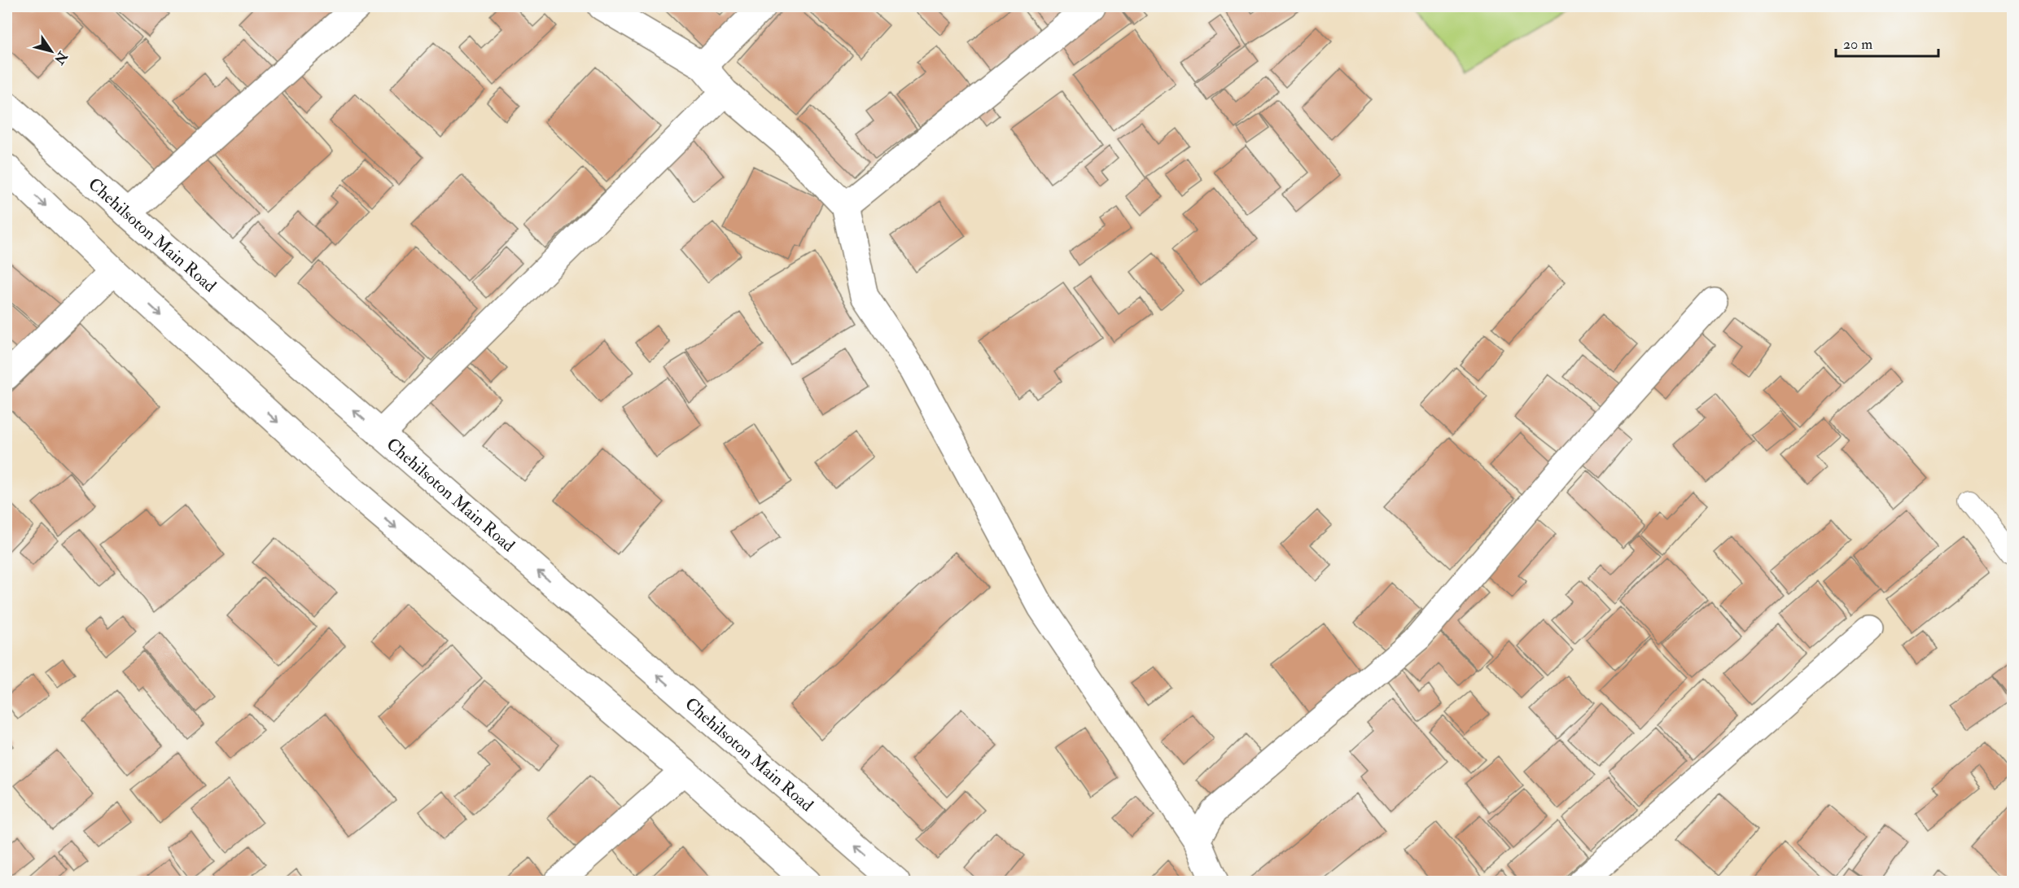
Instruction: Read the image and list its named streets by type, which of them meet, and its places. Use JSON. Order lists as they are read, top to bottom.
{
  "streets": {
    "street": ["Chehilsoton Main Road"]
  },
  "scale_bar": "20 m",
  "north": "bottom right"
}
